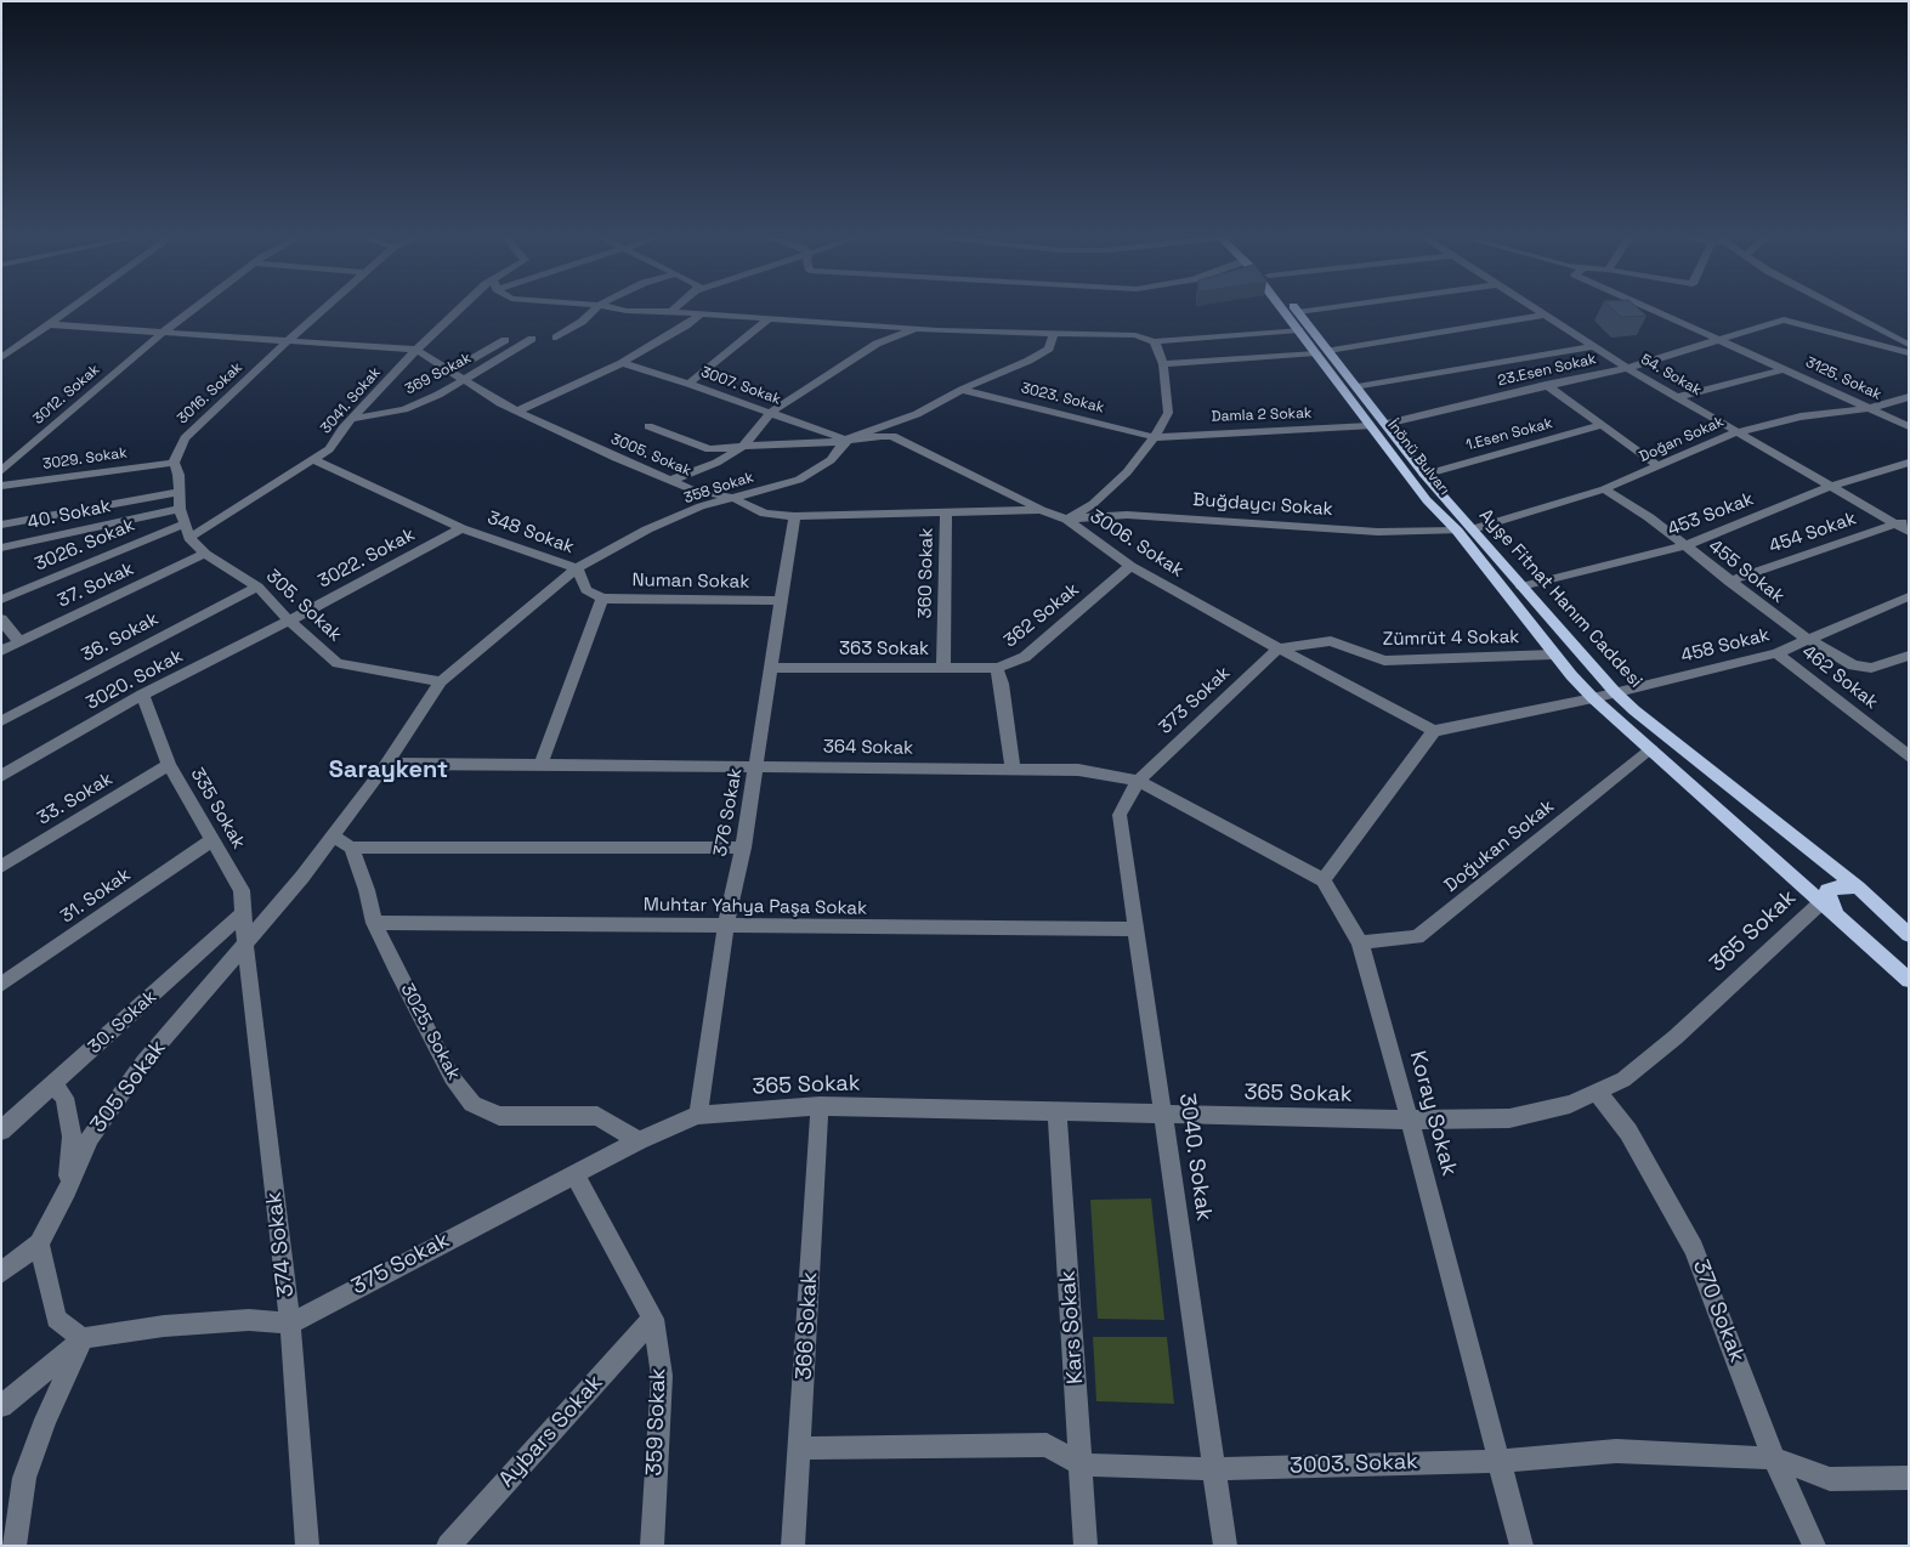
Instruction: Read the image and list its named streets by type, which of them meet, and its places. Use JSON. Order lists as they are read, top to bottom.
{
  "streets": {
    "main road": ["İnönü Bulvarı", "Ayşe Fitnat Hanım Caddesi"],
    "street": [
      "23.Esen Sokak",
      "369 Sokak",
      "54. Sokak",
      "3125. Sokak",
      "3007. Sokak",
      "3016. Sokak",
      "3012. Sokak",
      "3023. Sokak",
      "3041. Sokak",
      "Damla 2 Sokak",
      "1.Esen Sokak",
      "Doğan Sokak",
      "3005. Sokak",
      "3029. Sokak",
      "358 Sokak",
      "Buğdaycı Sokak",
      "40. Sokak",
      "453 Sokak",
      "348 Sokak",
      "454 Sokak",
      "3006. Sokak",
      "3026. Sokak",
      "3022. Sokak",
      "455 Sokak",
      "360 Sokak",
      "Numan Sokak",
      "37. Sokak",
      "305. Sokak",
      "362 Sokak",
      "36. Sokak",
      "Zümrüt 4 Sokak",
      "458 Sokak",
      "363 Sokak",
      "462 Sokak",
      "3020. Sokak",
      "373 Sokak",
      "364 Sokak",
      "33. Sokak",
      "335 Sokak",
      "376 Sokak",
      "Doğukan Sokak",
      "31. Sokak",
      "Muhtar Yahya Paşa Sokak",
      "365 Sokak",
      "30. Sokak",
      "3025. Sokak",
      "305 Sokak",
      "Koray Sokak",
      "3040. Sokak",
      "374 Sokak",
      "375 Sokak",
      "370 Sokak",
      "366 Sokak",
      "Kars Sokak",
      "359 Sokak",
      "Aybars Sokak",
      "3003. Sokak"
    ]
  },
  "crossings": [
    ["23.Esen Sokak", "54. Sokak"],
    ["23.Esen Sokak", "3125. Sokak"],
    ["23.Esen Sokak", "Ayşe Fitnat Hanım Caddesi"],
    ["369 Sokak", "3041. Sokak"],
    ["369 Sokak", "3005. Sokak"],
    ["54. Sokak", "Doğan Sokak"],
    ["54. Sokak", "453 Sokak"],
    ["54. Sokak", "454 Sokak"],
    ["3125. Sokak", "Doğan Sokak"],
    ["3007. Sokak", "358 Sokak"],
    ["3007. Sokak", "3006. Sokak"],
    ["3016. Sokak", "3029. Sokak"],
    ["3023. Sokak", "Damla 2 Sokak"],
    ["3023. Sokak", "358 Sokak"],
    ["3041. Sokak", "3005. Sokak"],
    ["3041. Sokak", "348 Sokak"],
    ["3041. Sokak", "305. Sokak"],
    ["Damla 2 Sokak", "İnönü Bulvarı"],
    ["1.Esen Sokak", "Ayşe Fitnat Hanım Caddesi"],
    ["Doğan Sokak", "455 Sokak"],
    ["Doğan Sokak", "Ayşe Fitnat Hanım Caddesi"],
    ["3005. Sokak", "358 Sokak"],
    ["3005. Sokak", "3006. Sokak"],
    ["3005. Sokak", "360 Sokak"],
    ["3005. Sokak", "376 Sokak"],
    ["İnönü Bulvarı", "Buğdaycı Sokak"],
    ["İnönü Bulvarı", "Ayşe Fitnat Hanım Caddesi"],
    ["İnönü Bulvarı", "Zümrüt 4 Sokak"],
    ["İnönü Bulvarı", "458 Sokak"],
    ["358 Sokak", "348 Sokak"],
    ["358 Sokak", "3006. Sokak"],
    ["Buğdaycı Sokak", "3006. Sokak"],
    ["453 Sokak", "455 Sokak"],
    ["453 Sokak", "Ayşe Fitnat Hanım Caddesi"],
    ["348 Sokak", "3022. Sokak"],
    ["348 Sokak", "305. Sokak"],
    ["348 Sokak", "305 Sokak"],
    ["454 Sokak", "455 Sokak"],
    ["3006. Sokak", "362 Sokak"],
    ["3006. Sokak", "Zümrüt 4 Sokak"],
    ["3006. Sokak", "373 Sokak"],
    ["3022. Sokak", "305. Sokak"],
    ["3022. Sokak", "3020. Sokak"],
    ["455 Sokak", "458 Sokak"],
    ["360 Sokak", "363 Sokak"],
    ["Numan Sokak", "376 Sokak"],
    ["37. Sokak", "305. Sokak"],
    ["Ayşe Fitnat Hanım Caddesi", "458 Sokak"],
    ["305. Sokak", "36. Sokak"],
    ["305. Sokak", "3020. Sokak"],
    ["305. Sokak", "305 Sokak"],
    ["362 Sokak", "363 Sokak"],
    ["362 Sokak", "364 Sokak"],
    ["Zümrüt 4 Sokak", "373 Sokak"],
    ["458 Sokak", "462 Sokak"],
    ["363 Sokak", "376 Sokak"],
    ["3020. Sokak", "335 Sokak"],
    ["373 Sokak", "364 Sokak"],
    ["373 Sokak", "3040. Sokak"],
    ["364 Sokak", "376 Sokak"],
    ["364 Sokak", "305 Sokak"],
    ["364 Sokak", "Koray Sokak"],
    ["364 Sokak", "3040. Sokak"],
    ["33. Sokak", "335 Sokak"],
    ["335 Sokak", "31. Sokak"],
    ["335 Sokak", "30. Sokak"],
    ["335 Sokak", "305 Sokak"],
    ["335 Sokak", "374 Sokak"],
    ["376 Sokak", "Muhtar Yahya Paşa Sokak"],
    ["376 Sokak", "365 Sokak"],
    ["376 Sokak", "375 Sokak"],
    ["Doğukan Sokak", "Koray Sokak"],
    ["Muhtar Yahya Paşa Sokak", "3025. Sokak"],
    ["Muhtar Yahya Paşa Sokak", "3040. Sokak"],
    ["365 Sokak", "Koray Sokak"],
    ["365 Sokak", "3040. Sokak"],
    ["365 Sokak", "375 Sokak"],
    ["365 Sokak", "370 Sokak"],
    ["365 Sokak", "366 Sokak"],
    ["365 Sokak", "Kars Sokak"],
    ["3025. Sokak", "375 Sokak"],
    ["305 Sokak", "374 Sokak"],
    ["Koray Sokak", "3003. Sokak"],
    ["3040. Sokak", "3003. Sokak"],
    ["374 Sokak", "375 Sokak"],
    ["375 Sokak", "359 Sokak"],
    ["370 Sokak", "3003. Sokak"],
    ["366 Sokak", "3003. Sokak"],
    ["Kars Sokak", "3003. Sokak"],
    ["359 Sokak", "Aybars Sokak"]
  ],
  "districts": ["Saraykent"]
}
